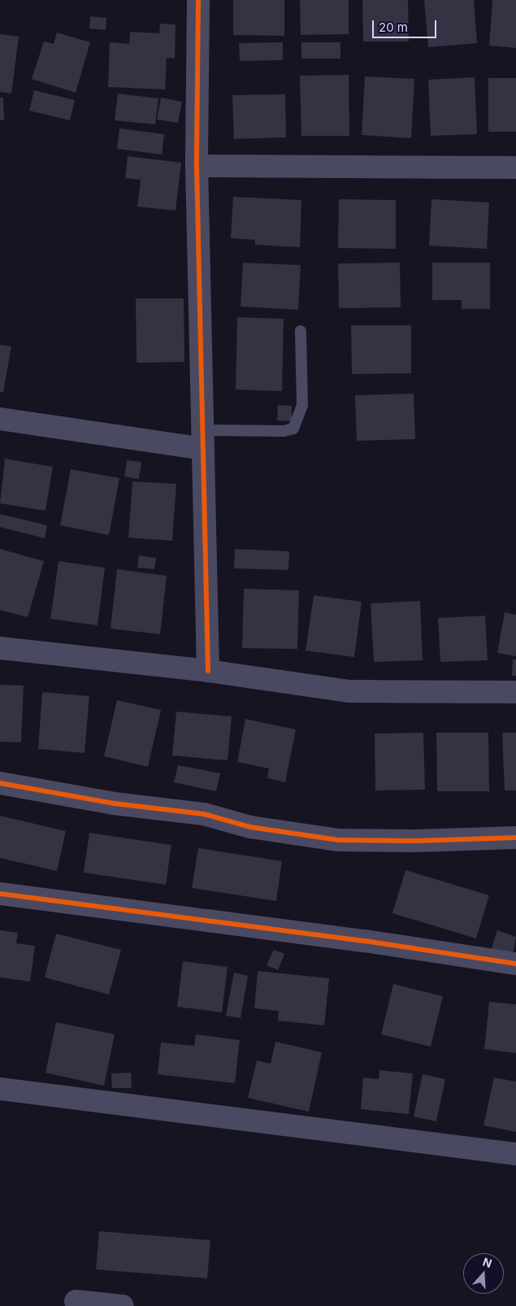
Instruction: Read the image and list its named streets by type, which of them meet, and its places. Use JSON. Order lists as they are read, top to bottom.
{
  "scale_bar": "20 m",
  "north": "top"
}
